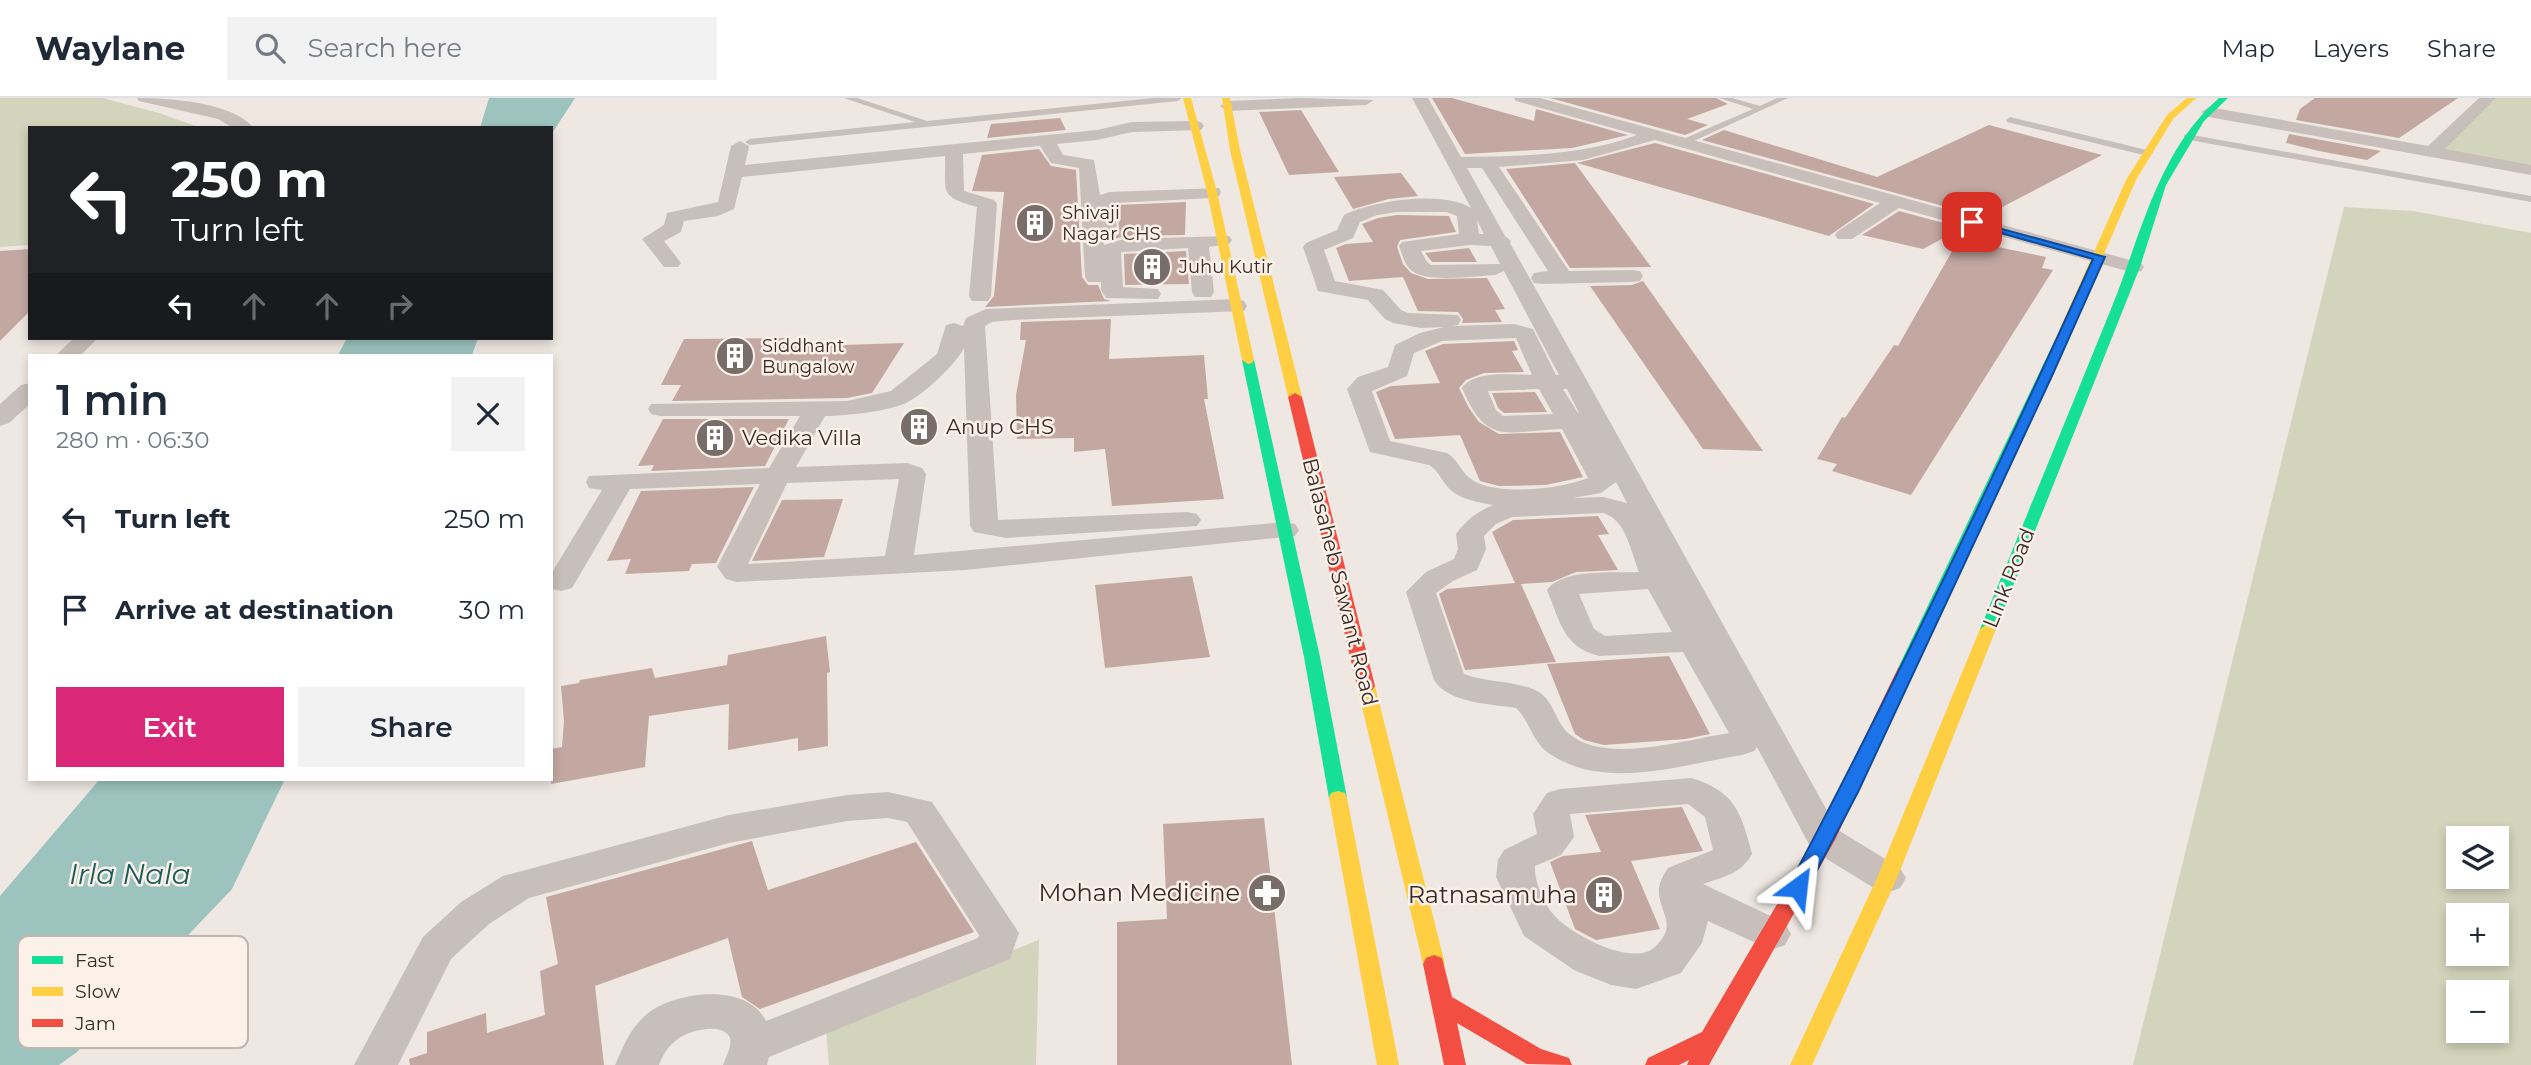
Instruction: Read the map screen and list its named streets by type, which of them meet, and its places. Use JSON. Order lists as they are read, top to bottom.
{
  "streets": {
    "main road": ["Link Road", "Balasaheb Sawant Road"]
  },
  "water": ["Irla Nala"],
  "places": {
    "building": [
      "Shivaji Nagar CHS",
      "Juhu Kutir",
      "Siddhant Bungalow",
      "Anup CHS",
      "Vedika Villa",
      "Ratnasamuha"
    ],
    "pharmacy": ["Mohan Medicine"]
  },
  "legend": ["Fast", "Slow", "Jam"],
  "page": {
    "header": "Waylane",
    "search": "Search here",
    "nav": ["Map", "Layers", "Share"],
    "turn": ["250 m", "Turn left"],
    "heading": ["1 min", "280 m · 06:30"],
    "list": [
      {
        "name": "Turn left",
        "value": "250 m"
      },
      {
        "name": "Arrive at destination",
        "value": "30 m"
      }
    ],
    "buttons": ["Exit", "Share"],
    "map_buttons": ["+", "−"]
  }
}
